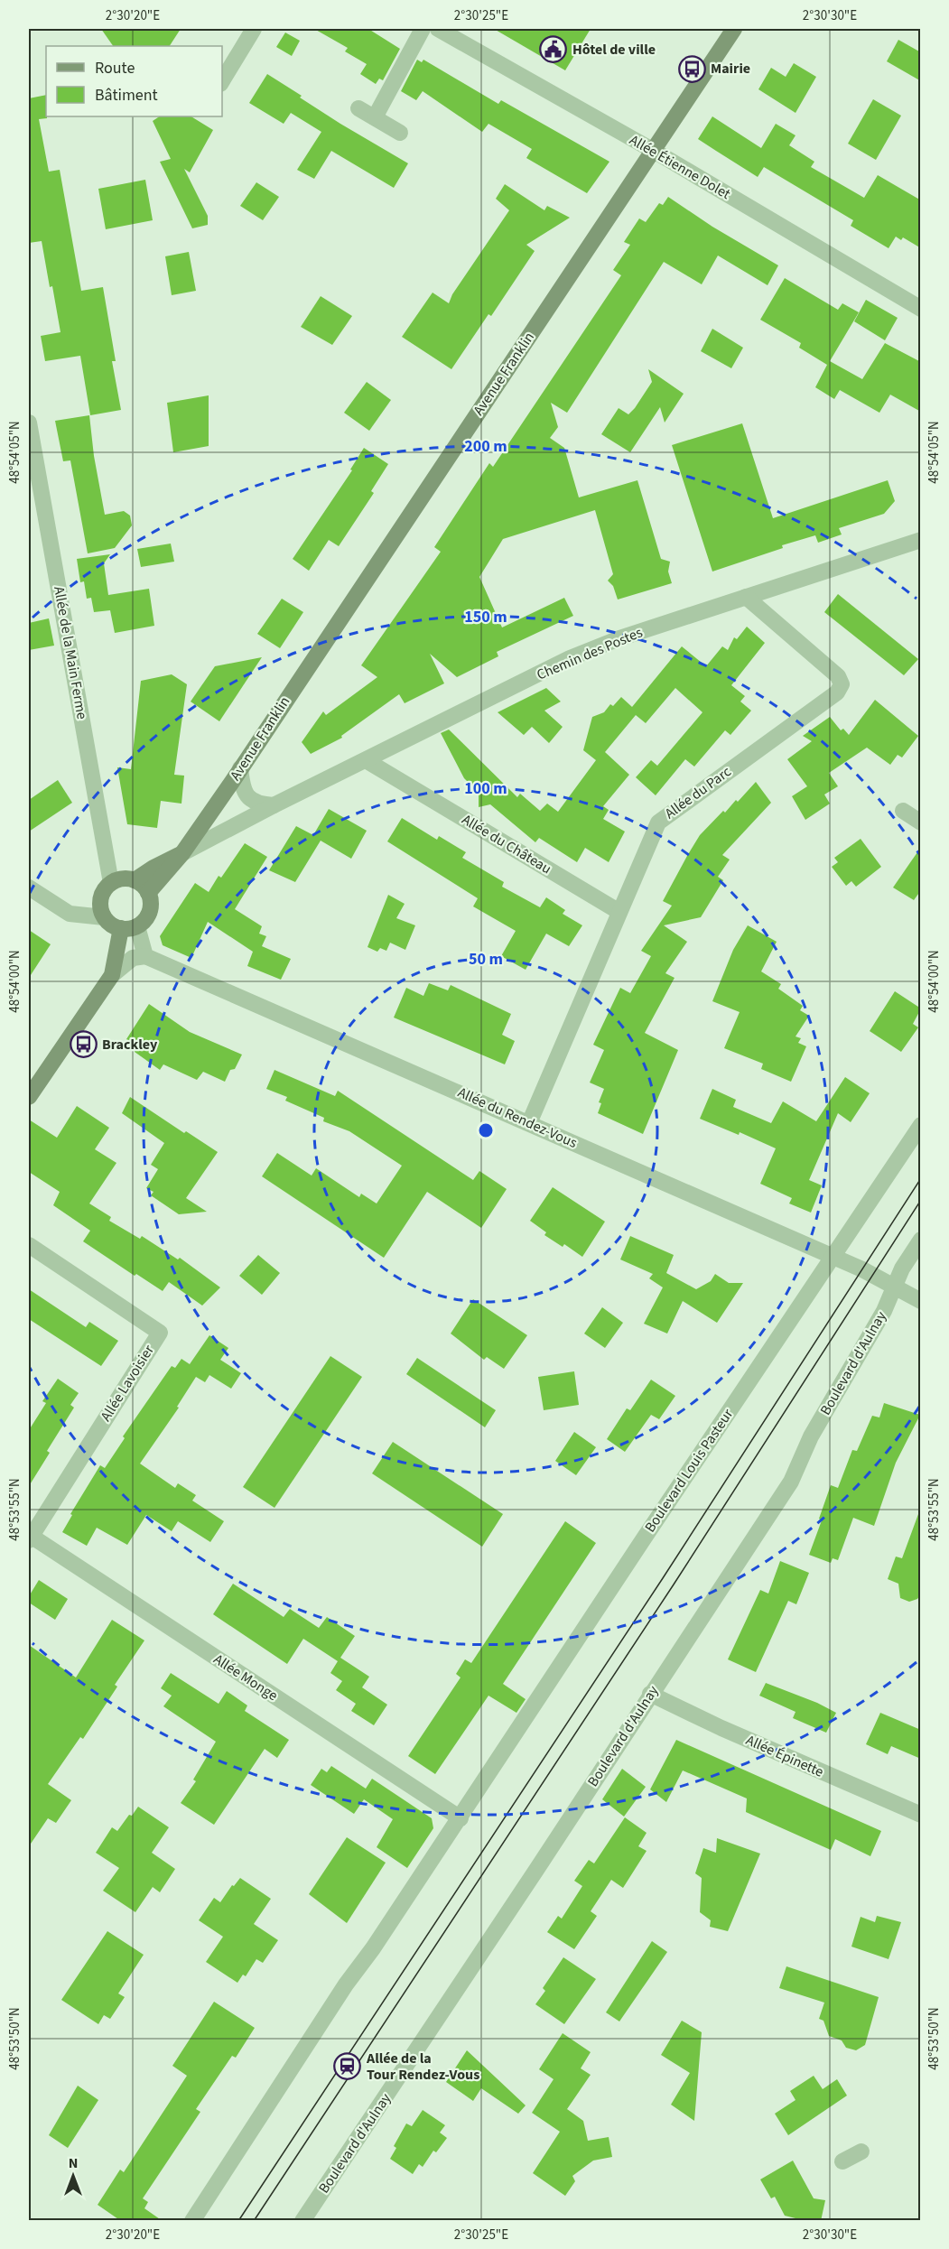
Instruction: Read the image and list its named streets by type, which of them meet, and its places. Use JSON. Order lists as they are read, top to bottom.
{
  "streets": {
    "street": [
      "Allée Étienne Dolet",
      "Avenue Franklin",
      "Allée de la Main Ferme",
      "Chemin des Postes",
      "Allée du Parc",
      "Allée du Château",
      "Allée du Rendez-Vous",
      "Boulevard d'Aulnay",
      "Allée Lavoisier",
      "Boulevard Louis Pasteur",
      "Allée Monge",
      "Allée Épinette"
    ]
  },
  "crossings": [
    ["Allée Étienne Dolet", "Avenue Franklin"],
    ["Avenue Franklin", "Allée de la Main Ferme"],
    ["Avenue Franklin", "Chemin des Postes"],
    ["Chemin des Postes", "Allée du Parc"],
    ["Chemin des Postes", "Allée du Château"],
    ["Allée du Parc", "Allée du Château"],
    ["Allée du Parc", "Allée du Rendez-Vous"],
    ["Allée du Rendez-Vous", "Boulevard d'Aulnay"],
    ["Allée du Rendez-Vous", "Boulevard Louis Pasteur"],
    ["Boulevard d'Aulnay", "Allée Épinette"],
    ["Allée Lavoisier", "Allée Monge"],
    ["Boulevard Louis Pasteur", "Allée Monge"]
  ],
  "places": {
    "public building": ["Hôtel de ville"],
    "bus stop": ["Mairie", "Brackley"],
    "station": ["Allée de la Tour Rendez-Vous"]
  },
  "legend": ["Route", "Bâtiment"],
  "north": "top",
  "coordinates": [
    "2°30'20\"E",
    "2°30'25\"E",
    "2°30'30\"E",
    "48°54'05\"N",
    "48°54'00\"N",
    "48°53'55\"N",
    "48°53'50\"N"
  ],
  "rings": [
    "200 m",
    "150 m",
    "100 m",
    "50 m"
  ]
}
